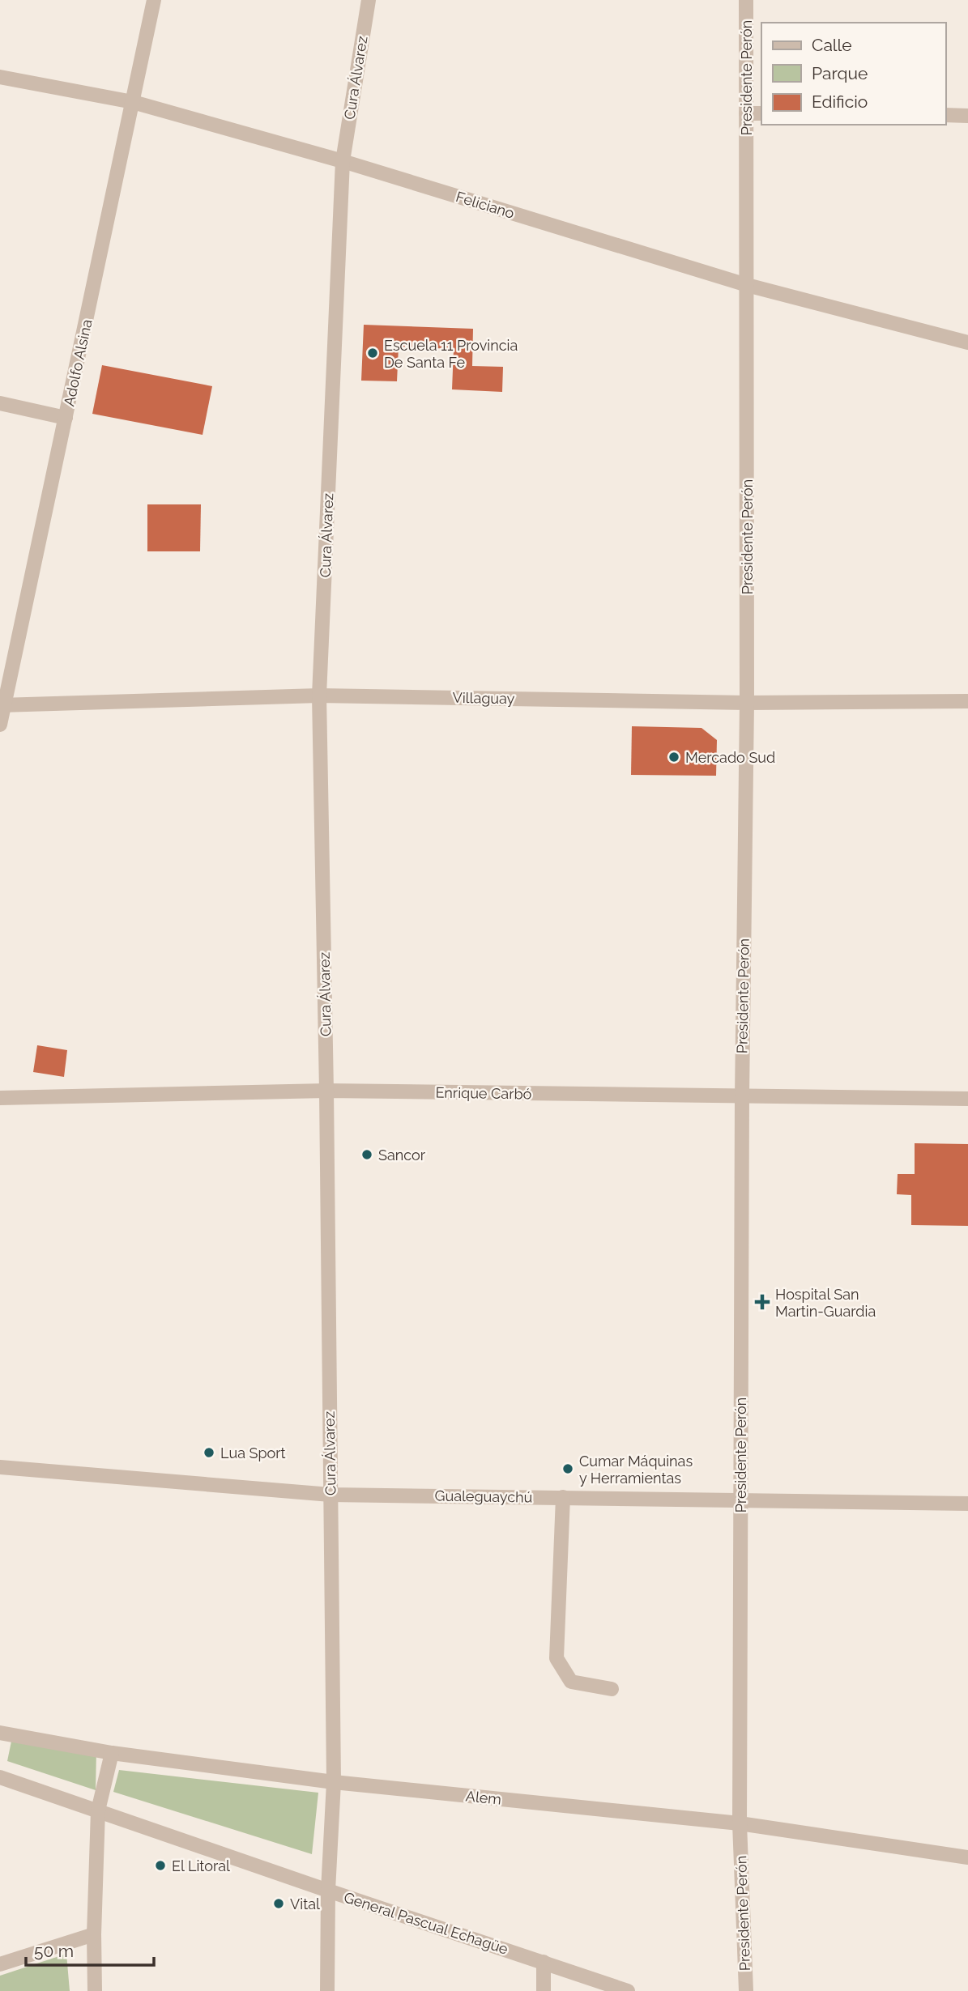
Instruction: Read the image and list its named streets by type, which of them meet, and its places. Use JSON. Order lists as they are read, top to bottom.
{
  "streets": {
    "street": [
      "Cura Álvarez",
      "Presidente Perón",
      "Feliciano",
      "Adolfo Alsina",
      "Villaguay",
      "Enrique Carbó",
      "Gualeguaychú",
      "Alem",
      "General Pascual Echagüe"
    ]
  },
  "crossings": [
    ["Cura Álvarez", "Feliciano"],
    ["Cura Álvarez", "Villaguay"],
    ["Cura Álvarez", "Enrique Carbó"],
    ["Cura Álvarez", "Gualeguaychú"],
    ["Cura Álvarez", "Alem"],
    ["Cura Álvarez", "General Pascual Echagüe"],
    ["Presidente Perón", "Feliciano"],
    ["Presidente Perón", "Villaguay"],
    ["Presidente Perón", "Enrique Carbó"],
    ["Presidente Perón", "Gualeguaychú"],
    ["Presidente Perón", "Alem"],
    ["Feliciano", "Adolfo Alsina"],
    ["Adolfo Alsina", "Villaguay"]
  ],
  "places": {
    "other": [
      "Escuela 11 Provincia De Santa Fe",
      "Mercado Sud",
      "Sancor",
      "Lua Sport",
      "Cumar Máquinas y Herramientas",
      "El Litoral",
      "Vital"
    ],
    "health": ["Hospital San Martin-Guardia"]
  },
  "legend": ["Calle", "Parque", "Edificio"],
  "scale_bar": "50 m"
}
